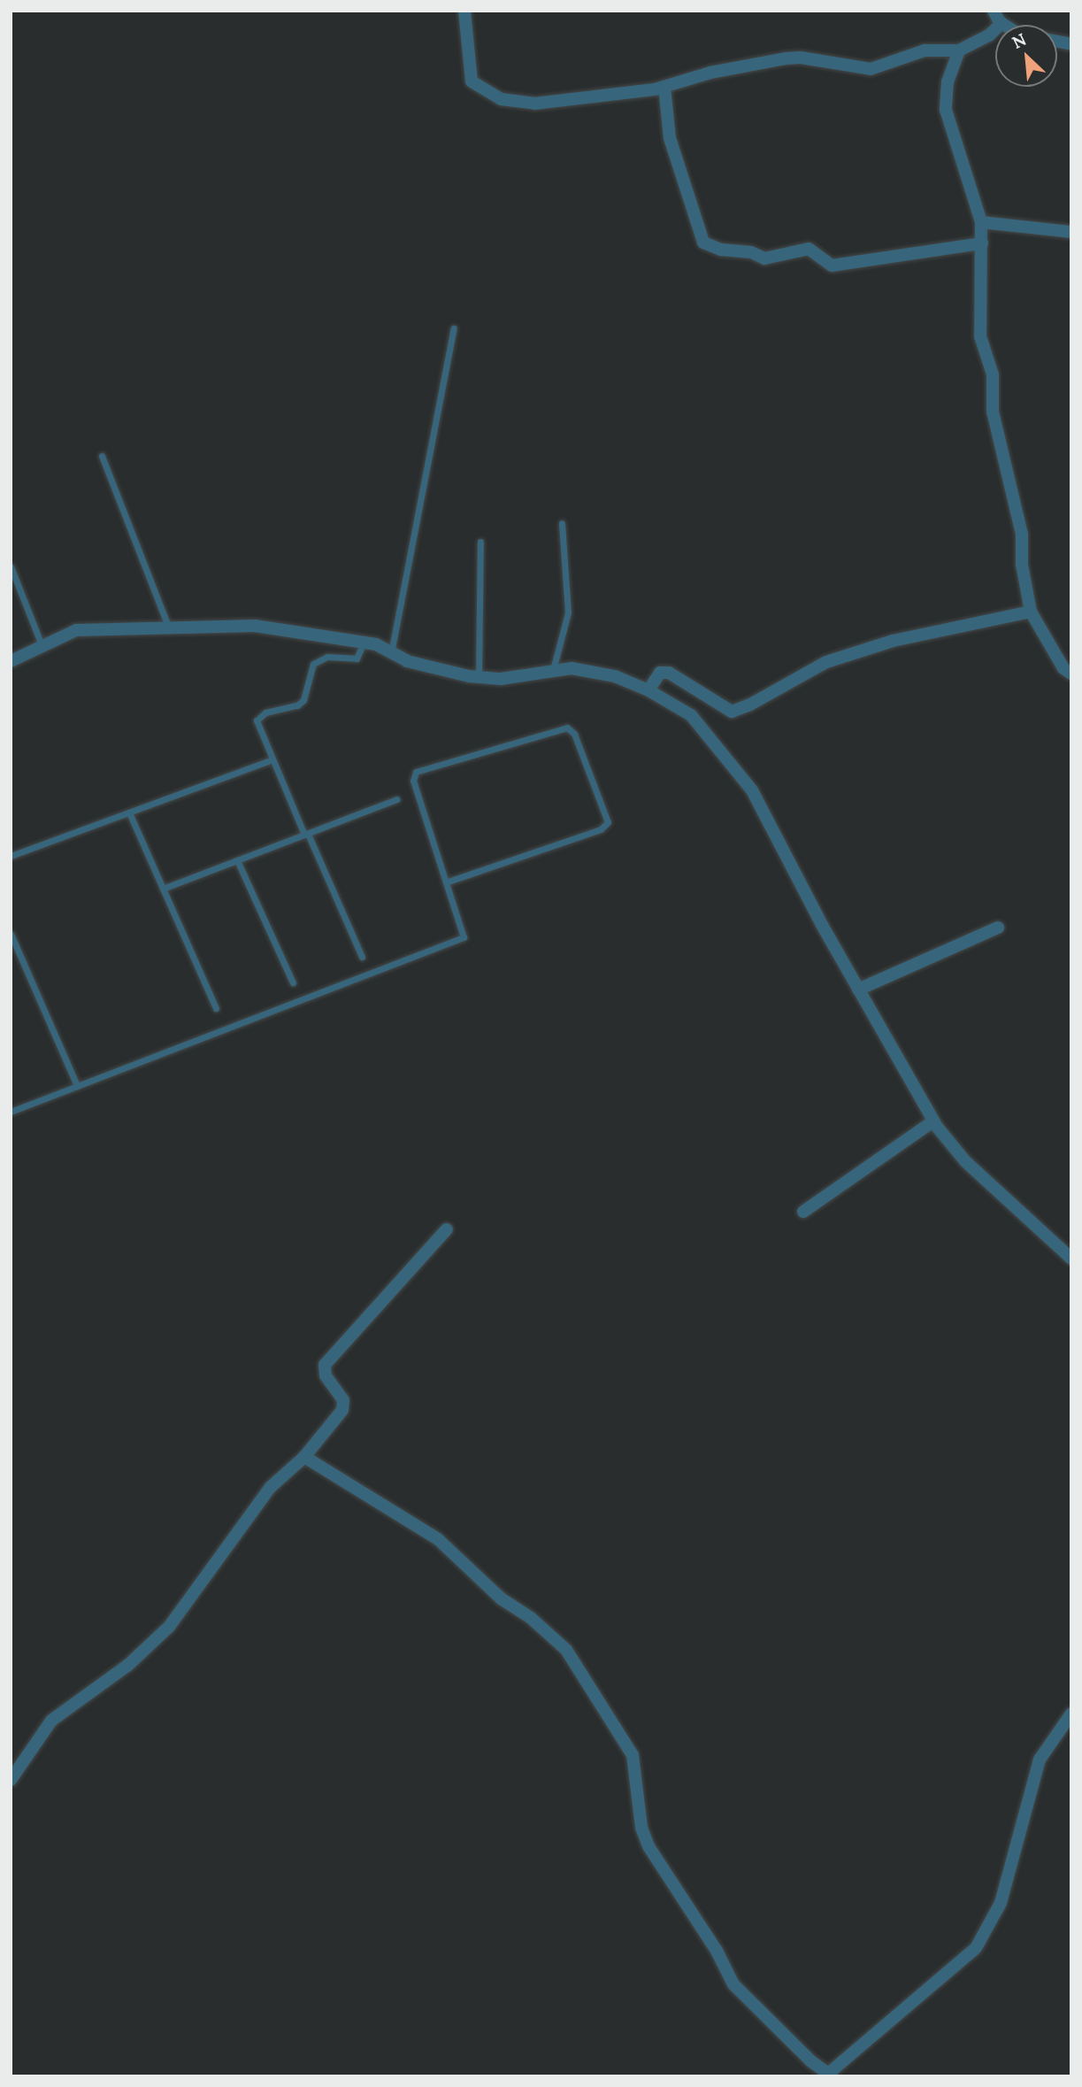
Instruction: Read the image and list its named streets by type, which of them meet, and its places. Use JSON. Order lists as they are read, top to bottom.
{
  "north": "top left"
}
